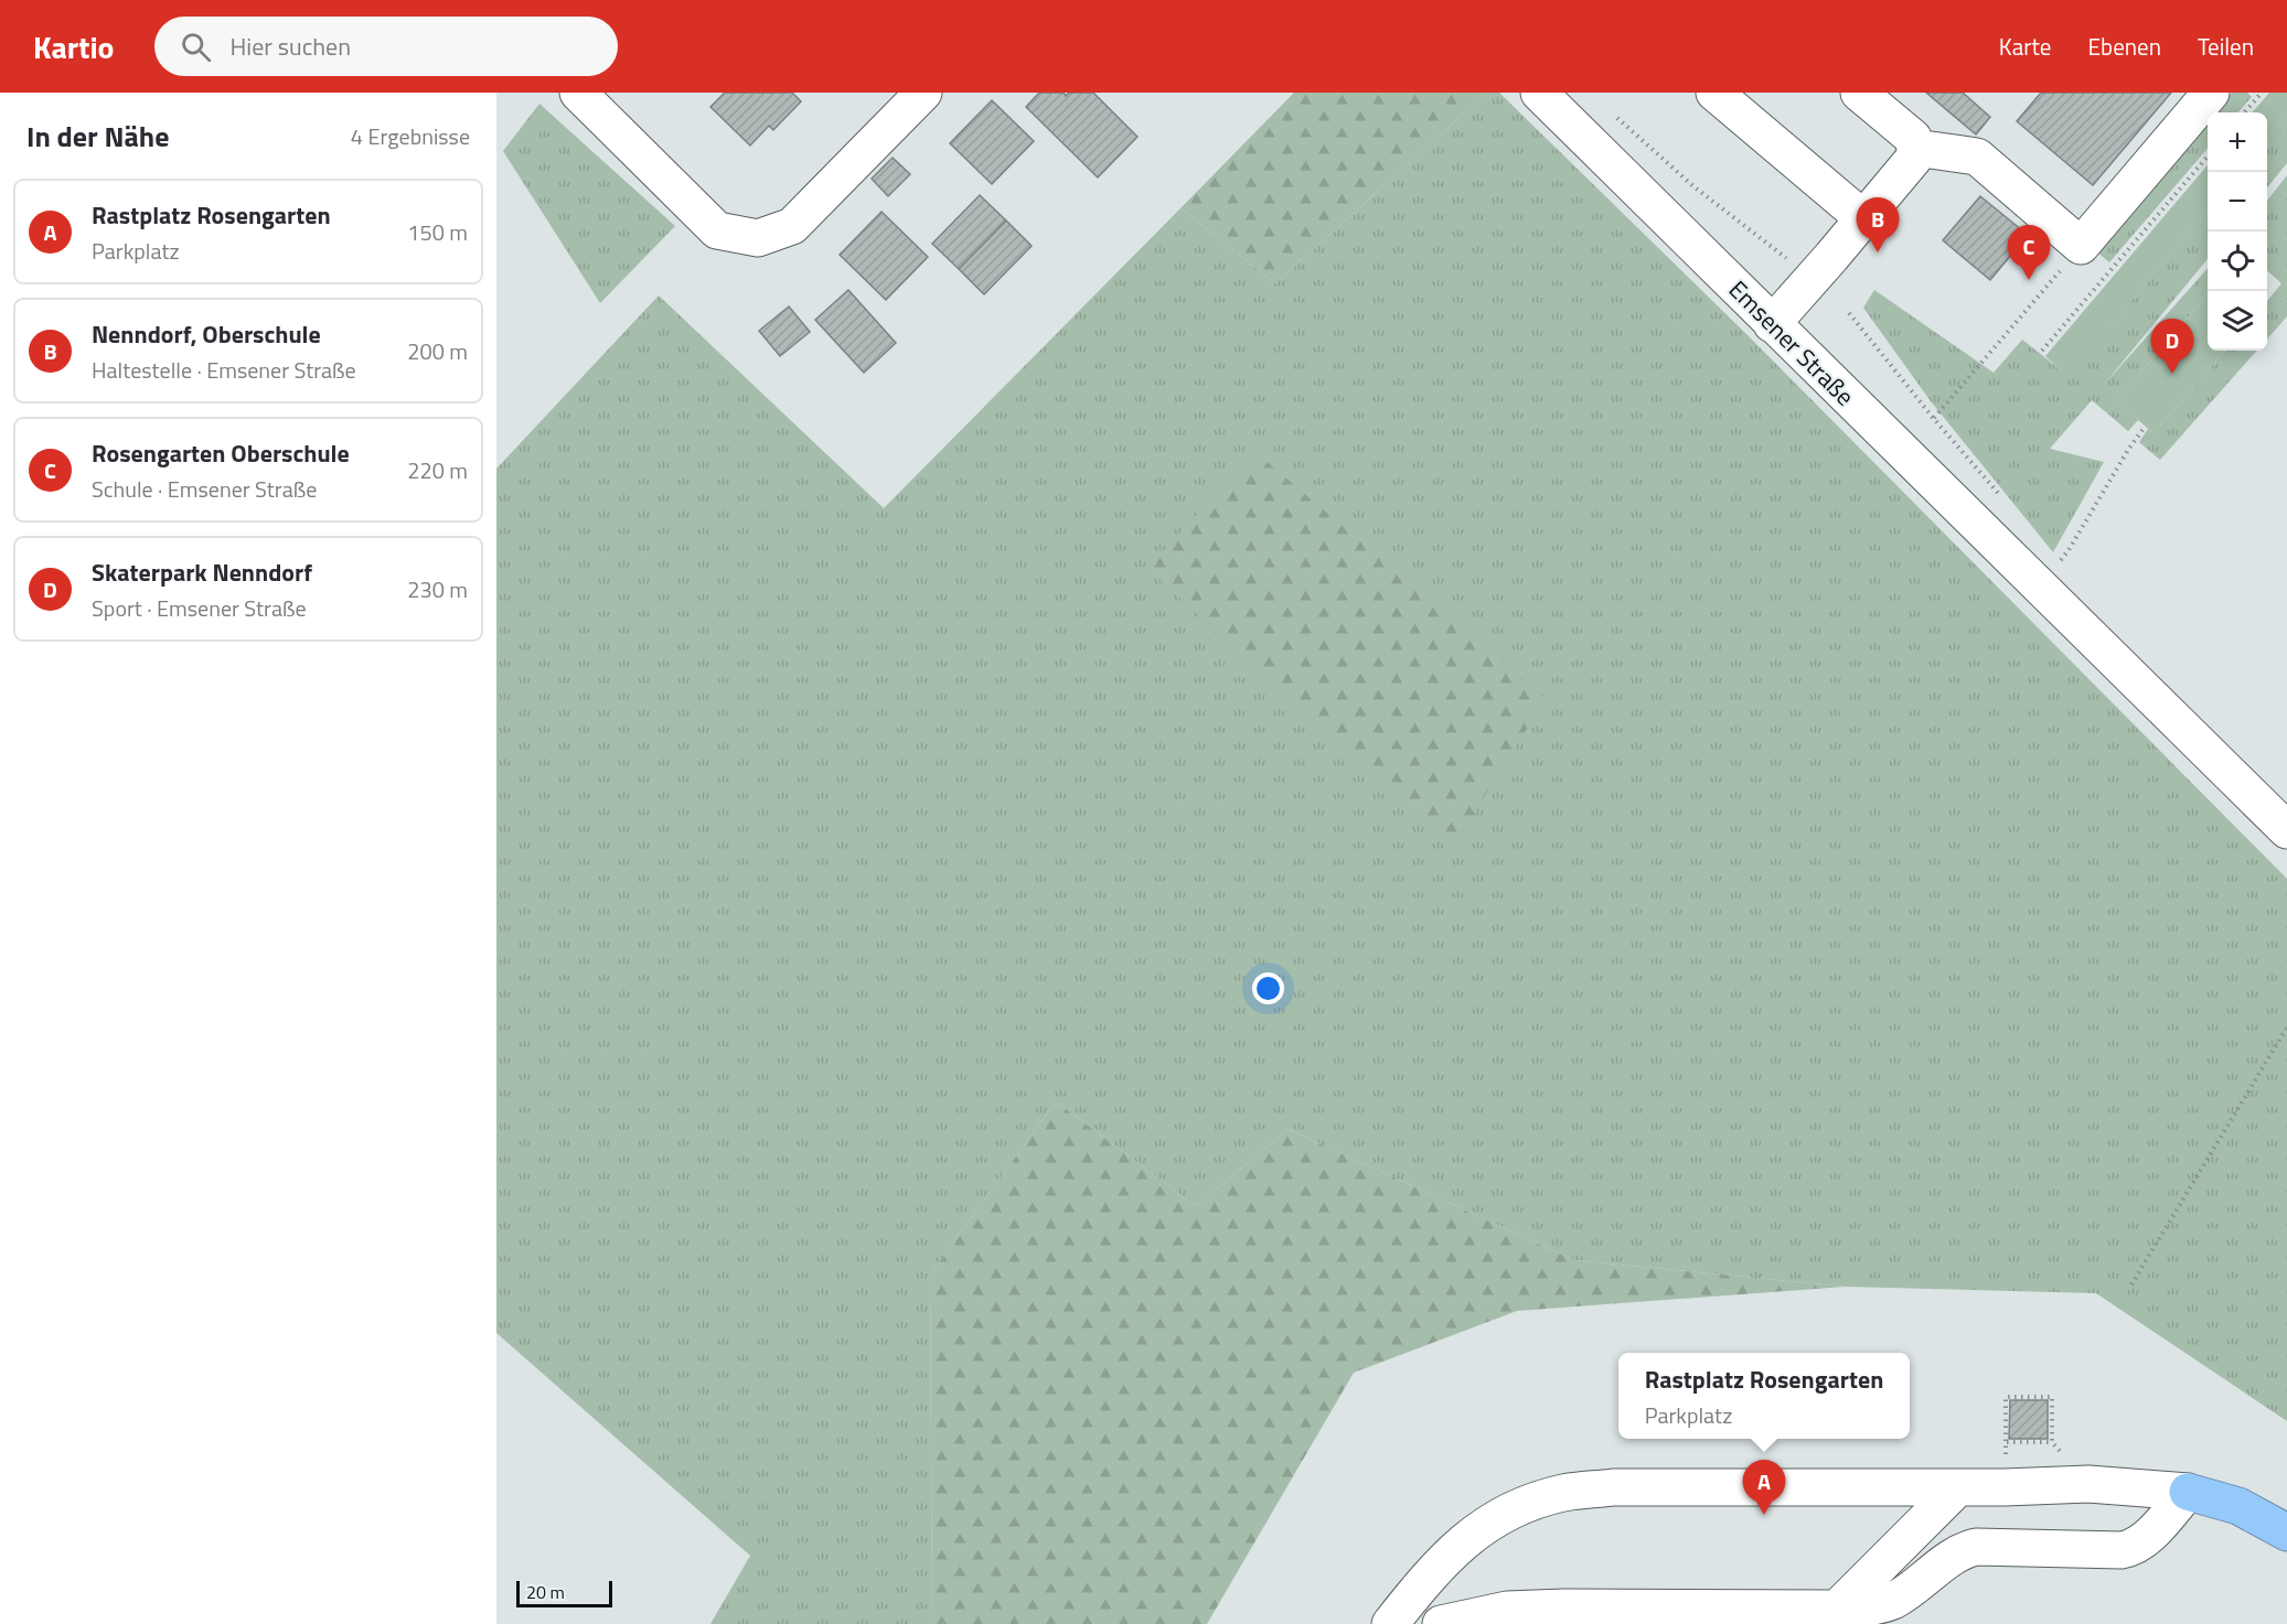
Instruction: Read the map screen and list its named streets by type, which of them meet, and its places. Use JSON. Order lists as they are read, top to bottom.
{
  "streets": {
    "street": ["Emsener Straße"]
  },
  "scale_bar": "20 m",
  "page": {
    "header": "Kartio",
    "search": "Hier suchen",
    "nav": ["Karte", "Ebenen", "Teilen"],
    "heading": ["In der Nähe", "4 Ergebnisse"],
    "map_buttons": ["+", "−"],
    "list": [
      {
        "mark": "A",
        "name": "Rastplatz Rosengarten",
        "note": "Parkplatz",
        "value": "150 m"
      },
      {
        "mark": "B",
        "name": "Nenndorf, Oberschule",
        "note": "Haltestelle · Emsener Straße",
        "value": "200 m"
      },
      {
        "mark": "C",
        "name": "Rosengarten Oberschule",
        "note": "Schule · Emsener Straße",
        "value": "220 m"
      },
      {
        "mark": "D",
        "name": "Skaterpark Nenndorf",
        "note": "Sport · Emsener Straße",
        "value": "230 m"
      }
    ],
    "pins": [
      "B",
      "C",
      "D",
      "A"
    ],
    "popup": ["Rastplatz Rosengarten", "Parkplatz"],
    "scale": "20 m"
  }
}
